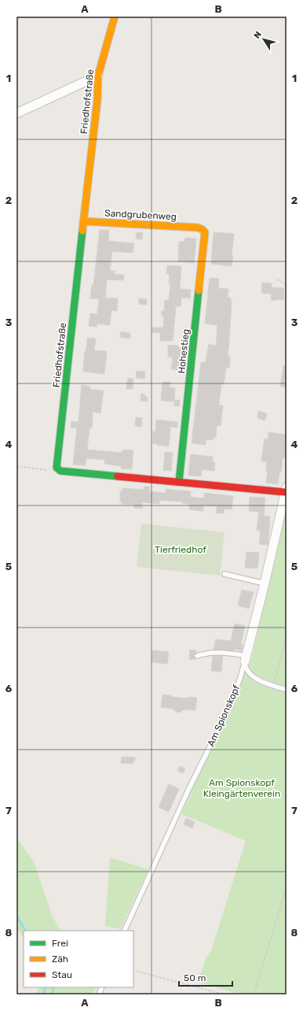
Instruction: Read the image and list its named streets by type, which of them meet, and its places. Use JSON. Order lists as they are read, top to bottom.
{
  "streets": {
    "street": [
      "Friedhofstraße",
      "Sandgrubenweg",
      "Hohestieg",
      "Am Spionskopf"
    ]
  },
  "crossings": [
    ["Friedhofstraße", "Sandgrubenweg"],
    ["Sandgrubenweg", "Hohestieg"]
  ],
  "parks": ["Tierfriedhof", "Am Spionskopf Kleingärtenverein"],
  "legend": ["Frei", "Zäh", "Stau"],
  "scale_bar": "50 m",
  "north": "top left",
  "grid": {
    "columns": ["A", "B"],
    "rows": [
      "1",
      "2",
      "3",
      "4",
      "5",
      "6",
      "7",
      "8"
    ]
  }
}
